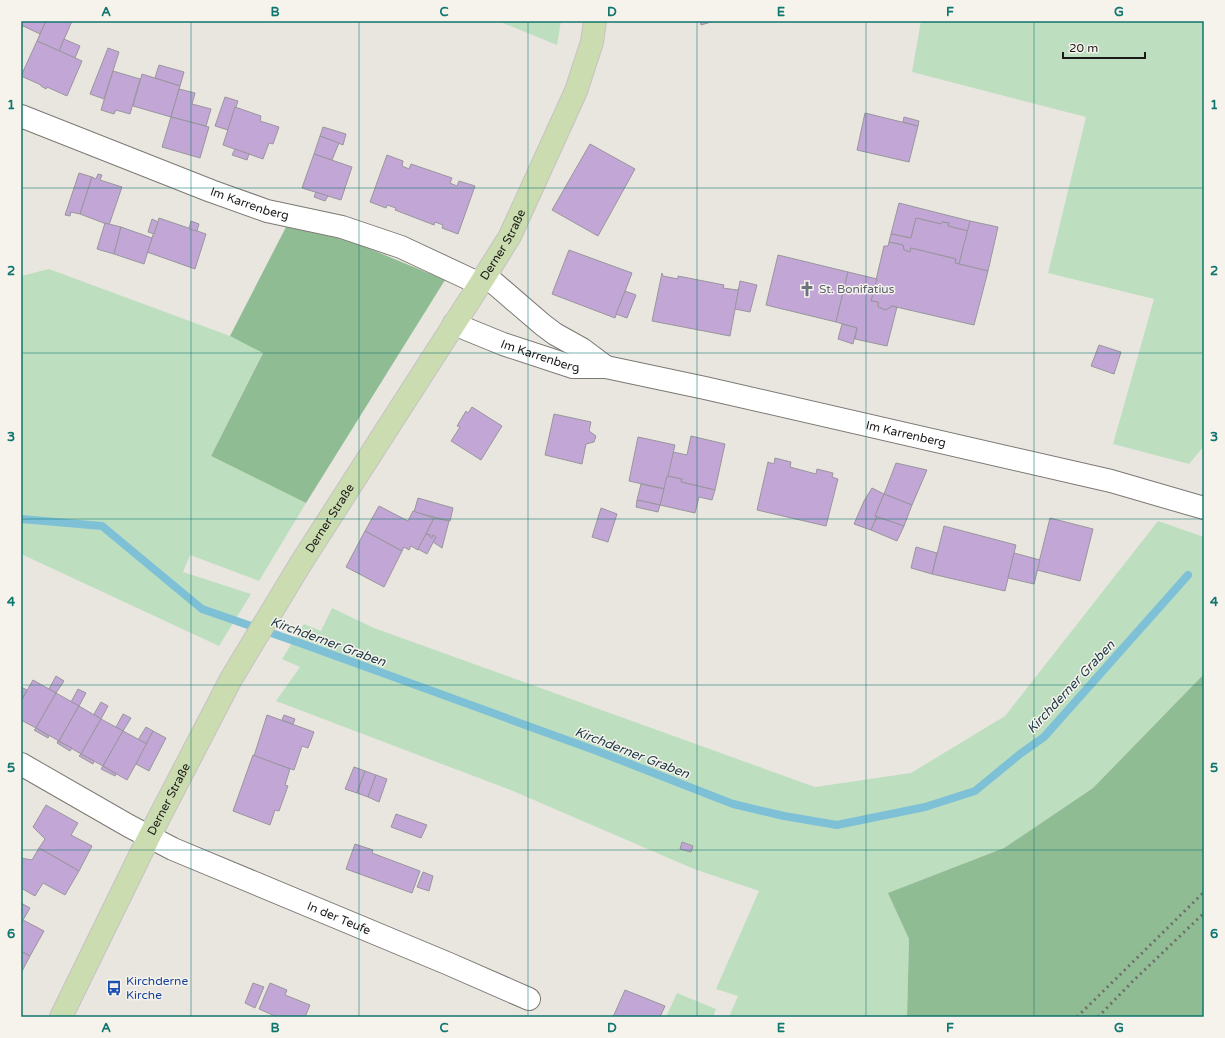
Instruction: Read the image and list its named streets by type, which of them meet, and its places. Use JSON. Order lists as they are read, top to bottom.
{
  "streets": {
    "main road": ["Derner Straße"],
    "street": ["Im Karrenberg", "In der Teufe"]
  },
  "crossings": [
    ["Im Karrenberg", "Derner Straße"],
    ["Derner Straße", "In der Teufe"]
  ],
  "water": ["Kirchderner Graben"],
  "places": {
    "church": ["St. Bonifatius"],
    "bus stop": ["Kirchderne Kirche"]
  },
  "scale_bar": "20 m",
  "grid": {
    "columns": [
      "A",
      "B",
      "C",
      "D",
      "E",
      "F",
      "G"
    ],
    "rows": [
      "1",
      "2",
      "3",
      "4",
      "5",
      "6"
    ]
  }
}
